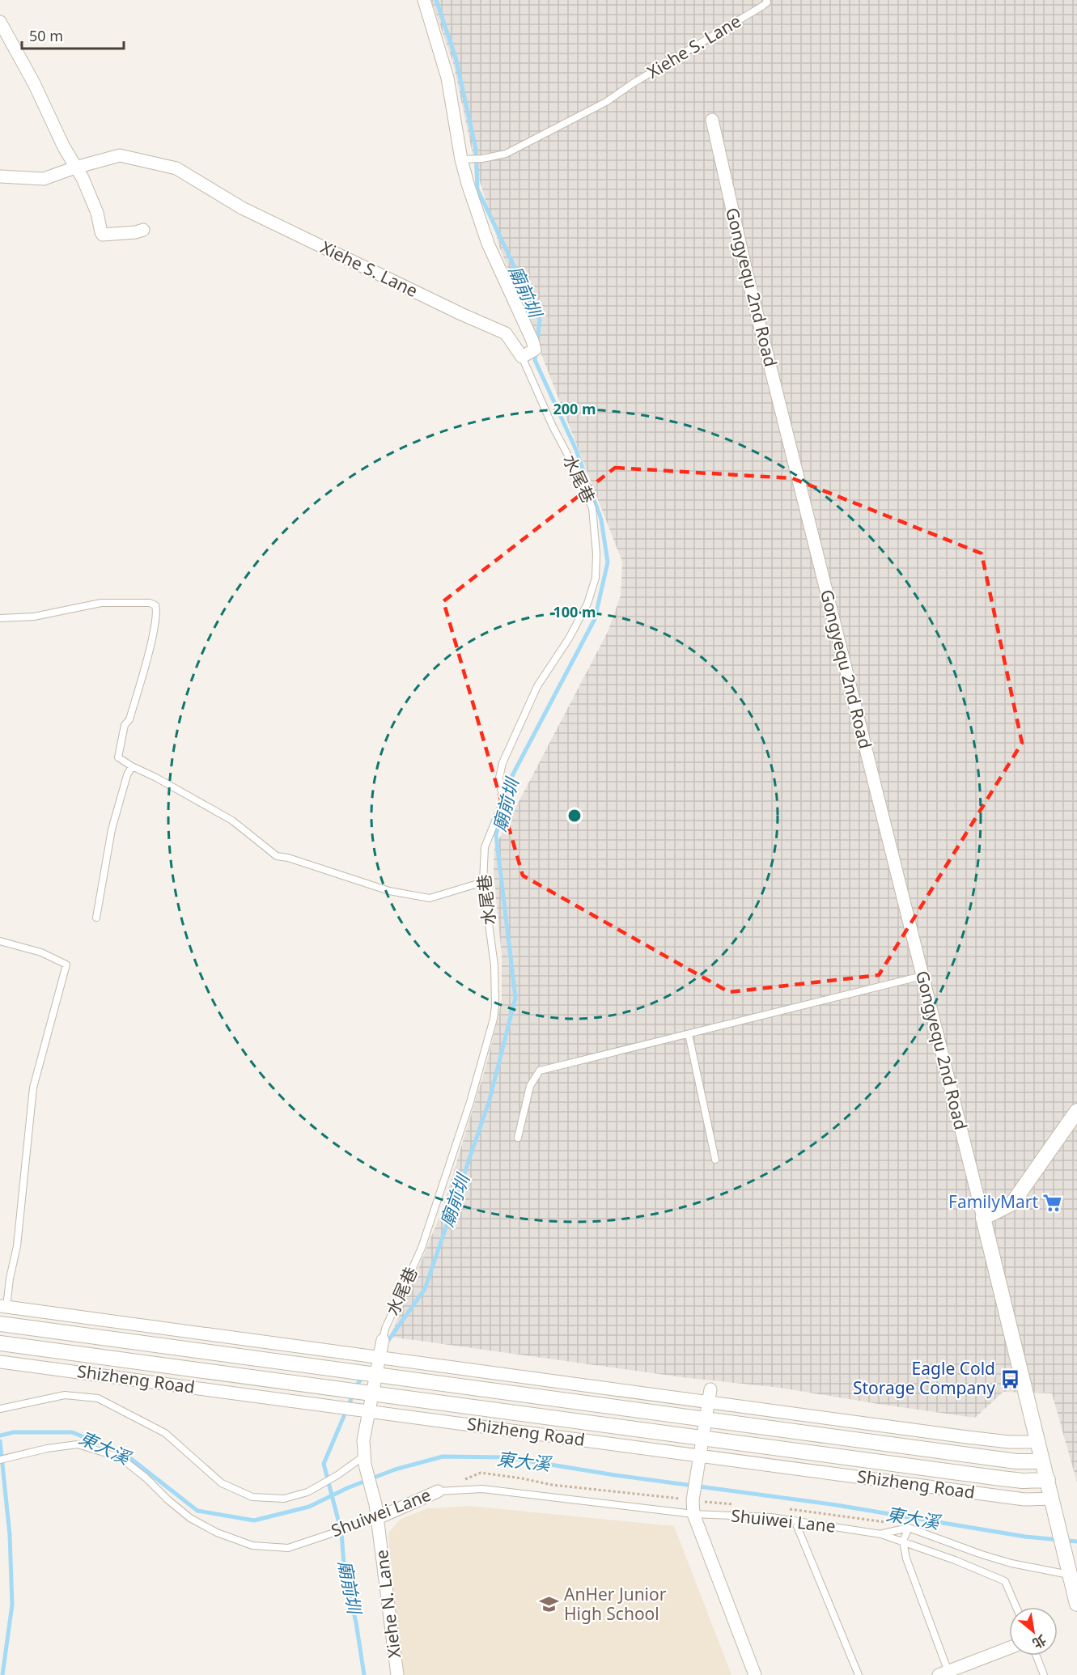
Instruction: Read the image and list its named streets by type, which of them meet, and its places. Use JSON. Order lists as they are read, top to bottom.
{
  "streets": {
    "street": [
      "Xiehe S. Lane",
      "Gongyequ 2nd Road",
      "水尾巷",
      "Shizheng Road",
      "Shuiwei Lane",
      "Xiehe N. Lane"
    ]
  },
  "crossings": [
    ["Xiehe S. Lane", "水尾巷"],
    ["水尾巷", "Shizheng Road"],
    ["水尾巷", "Xiehe N. Lane"],
    ["Shuiwei Lane", "Xiehe N. Lane"]
  ],
  "water": ["廟前圳", "東大溪"],
  "places": {
    "supermarket": ["FamilyMart"],
    "bus stop": ["Eagle Cold Storage Company"],
    "school or university": ["AnHer Junior High School"]
  },
  "scale_bar": "50 m",
  "north": "bottom right",
  "rings": ["200 m", "100 m"]
}
